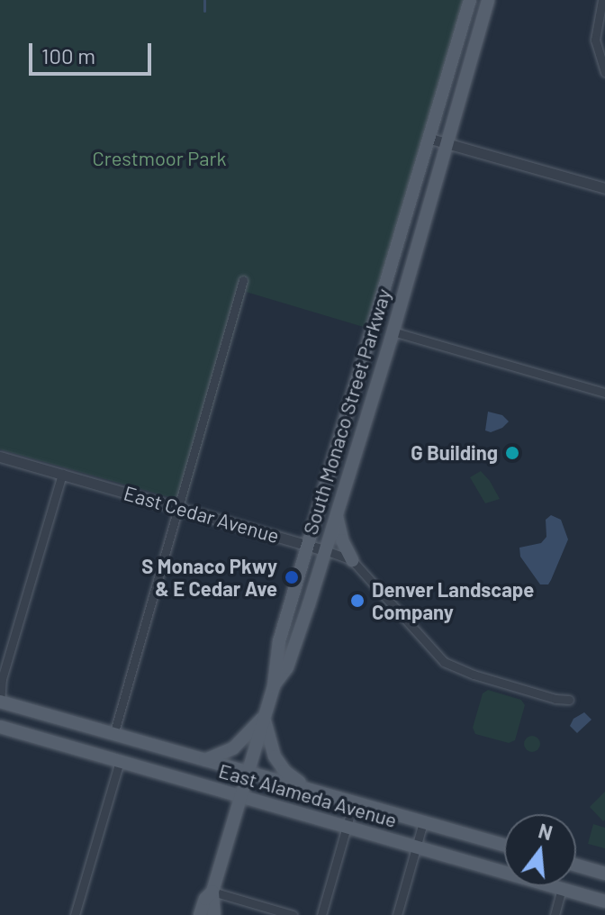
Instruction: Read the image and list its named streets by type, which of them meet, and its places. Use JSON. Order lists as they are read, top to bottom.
{
  "streets": {
    "main road": ["South Monaco Street Parkway", "East Alameda Avenue"],
    "street": ["East Cedar Avenue"]
  },
  "crossings": [
    ["South Monaco Street Parkway", "East Cedar Avenue"],
    ["South Monaco Street Parkway", "East Alameda Avenue"]
  ],
  "parks": ["Crestmoor Park"],
  "places": ["G Building", "S Monaco Pkwy & E Cedar Ave", "Denver Landscape Company"],
  "scale_bar": "100 m",
  "north": "top"
}
